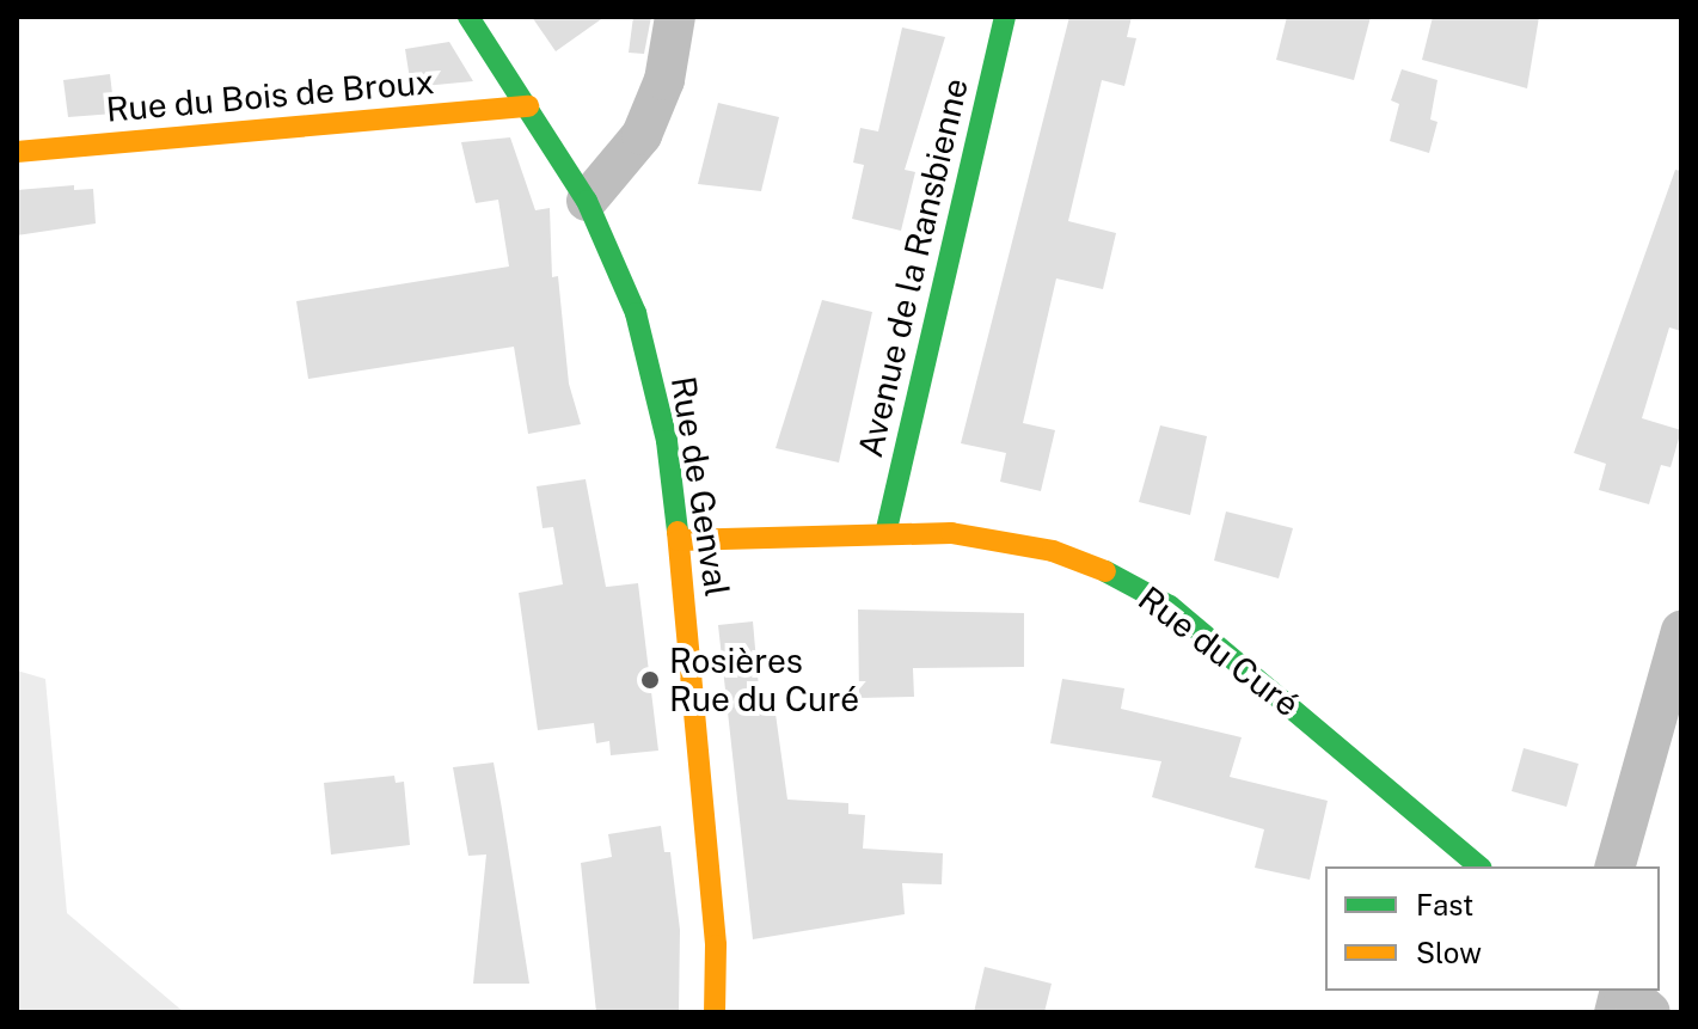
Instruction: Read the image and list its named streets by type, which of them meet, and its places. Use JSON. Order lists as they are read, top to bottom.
{
  "streets": {
    "street": [
      "Rue du Bois de Broux",
      "Avenue de la Ransbienne",
      "Rue de Genval",
      "Rue du Curé"
    ]
  },
  "crossings": [
    ["Rue du Bois de Broux", "Rue de Genval"],
    ["Avenue de la Ransbienne", "Rue du Curé"],
    ["Rue de Genval", "Rue du Curé"]
  ],
  "places": ["Rosières Rue du Curé"],
  "legend": ["Fast", "Slow"]
}
